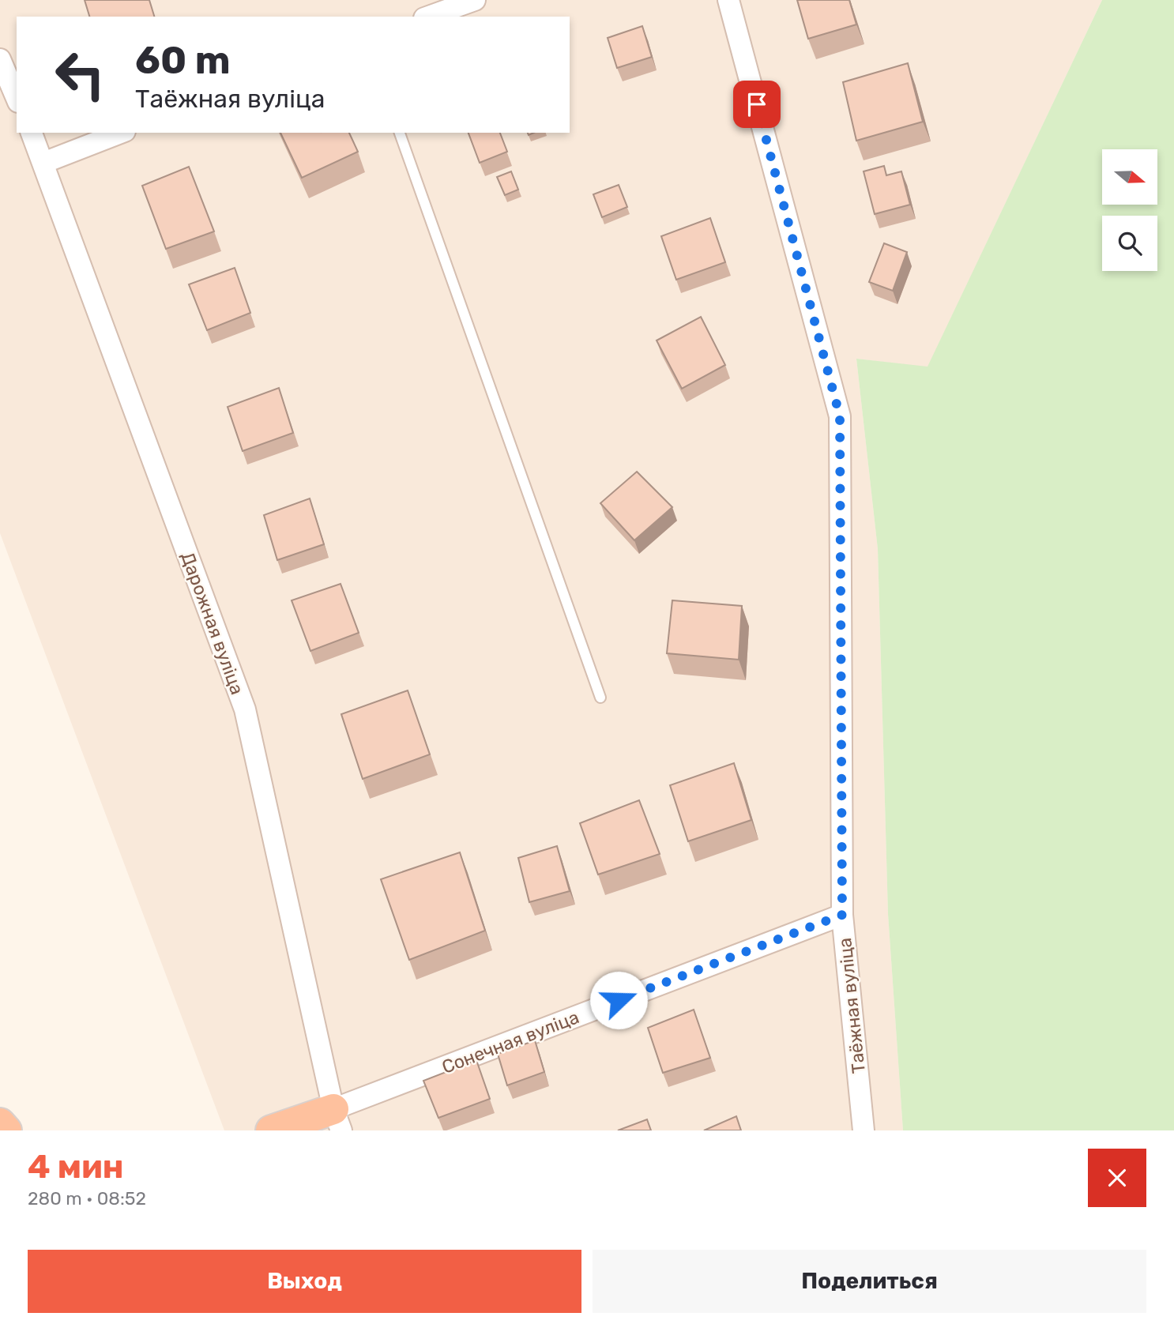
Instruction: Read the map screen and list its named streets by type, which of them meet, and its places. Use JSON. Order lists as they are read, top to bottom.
{
  "streets": {
    "street": ["Дарожная вуліца", "Таёжная вуліца", "Сонечная вуліца"]
  },
  "crossings": [
    ["Дарожная вуліца", "Сонечная вуліца"],
    ["Таёжная вуліца", "Сонечная вуліца"]
  ],
  "north": "right",
  "page": {
    "turn": ["60 m", "Таёжная вуліца"],
    "heading": ["4 мин", "280 m · 08:52"],
    "buttons": ["Выход", "Поделиться"]
  }
}
